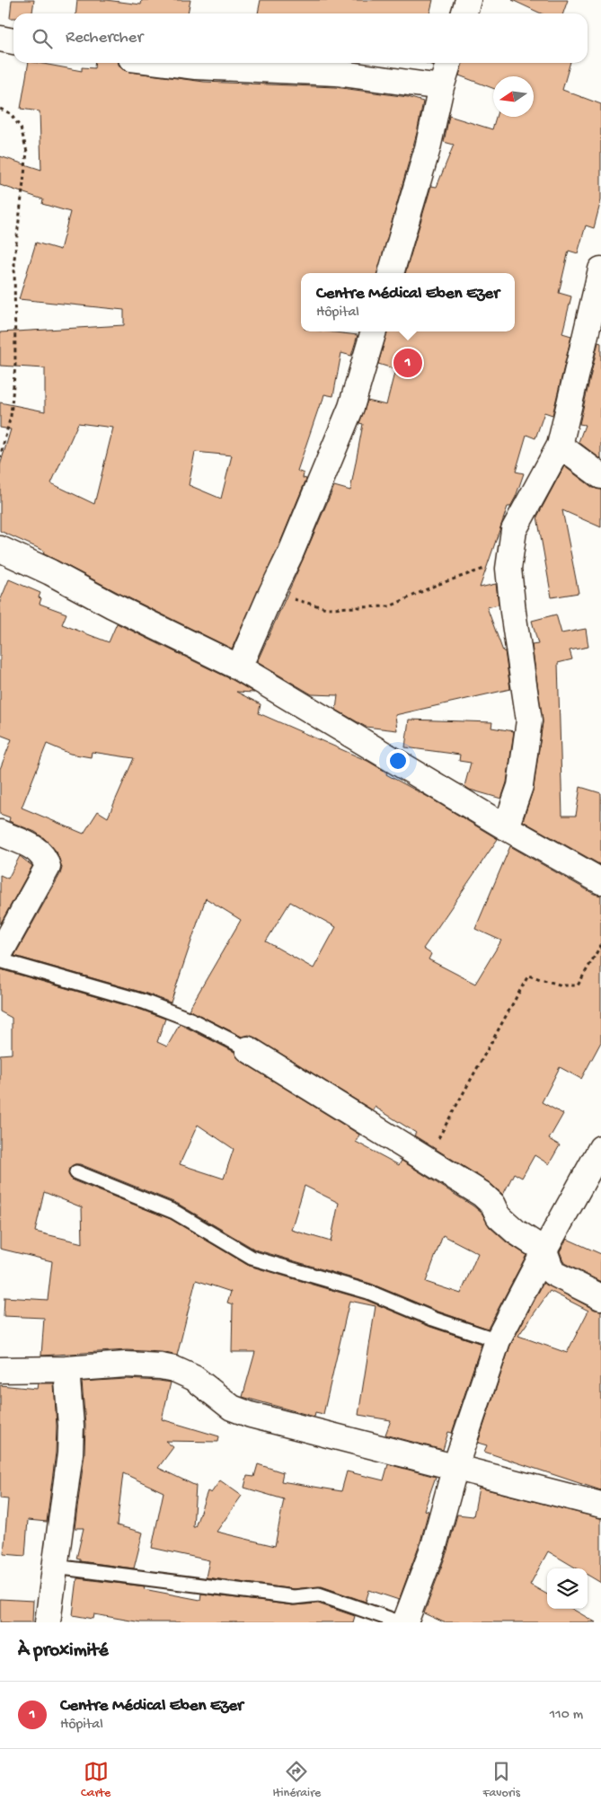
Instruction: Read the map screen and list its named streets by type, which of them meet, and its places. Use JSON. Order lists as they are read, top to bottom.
{
  "north": "left",
  "page": {
    "search": "Rechercher",
    "popup": ["Centre Médical Eben Ezer", "Hôpital"],
    "pins": "1",
    "heading": "À proximité",
    "list": [
      {
        "mark": "1",
        "name": "Centre Médical Eben Ezer",
        "note": "Hôpital",
        "value": "110 m"
      }
    ],
    "nav": ["Carte", "Itinéraire", "Favoris"]
  }
}
